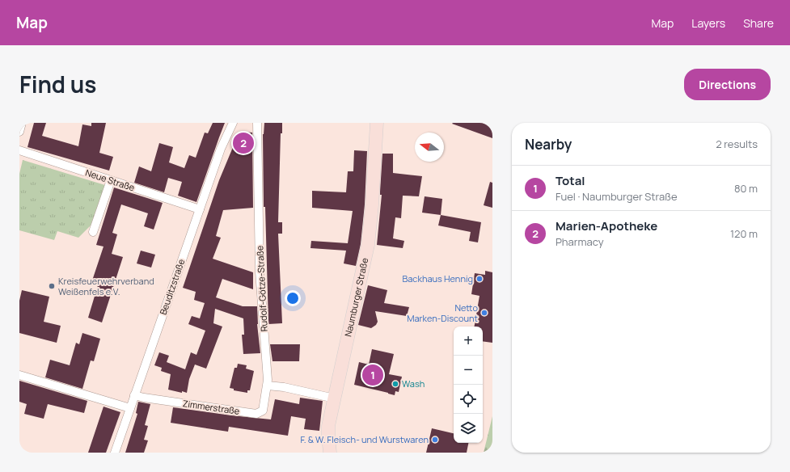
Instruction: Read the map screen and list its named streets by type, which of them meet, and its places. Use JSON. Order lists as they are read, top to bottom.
{
  "streets": {
    "main road": ["Naumburger Straße"],
    "street": [
      "Neue Straße",
      "Beuditzstraße",
      "Rudolf-Götze-Straße",
      "Zimmerstraße"
    ]
  },
  "crossings": [
    ["Neue Straße", "Beuditzstraße"],
    ["Beuditzstraße", "Zimmerstraße"],
    ["Rudolf-Götze-Straße", "Zimmerstraße"]
  ],
  "places": [
    "Backhaus Hennig",
    "Kreisfeuerwehrverband Weißenfels e.V.",
    "Netto Marken-Discount",
    "Wash",
    "F. & W. Fleisch- und Wurstwaren"
  ],
  "north": "left",
  "page": {
    "header": "Map",
    "nav": ["Map", "Layers", "Share"],
    "title": "Find us",
    "buttons": "Directions",
    "heading": ["Nearby", "2 results"],
    "pins": ["2", "1"],
    "list": [
      {
        "mark": "1",
        "name": "Total",
        "note": "Fuel · Naumburger Straße",
        "value": "80 m"
      },
      {
        "mark": "2",
        "name": "Marien-Apotheke",
        "note": "Pharmacy",
        "value": "120 m"
      }
    ],
    "map_buttons": ["+", "−"]
  }
}
